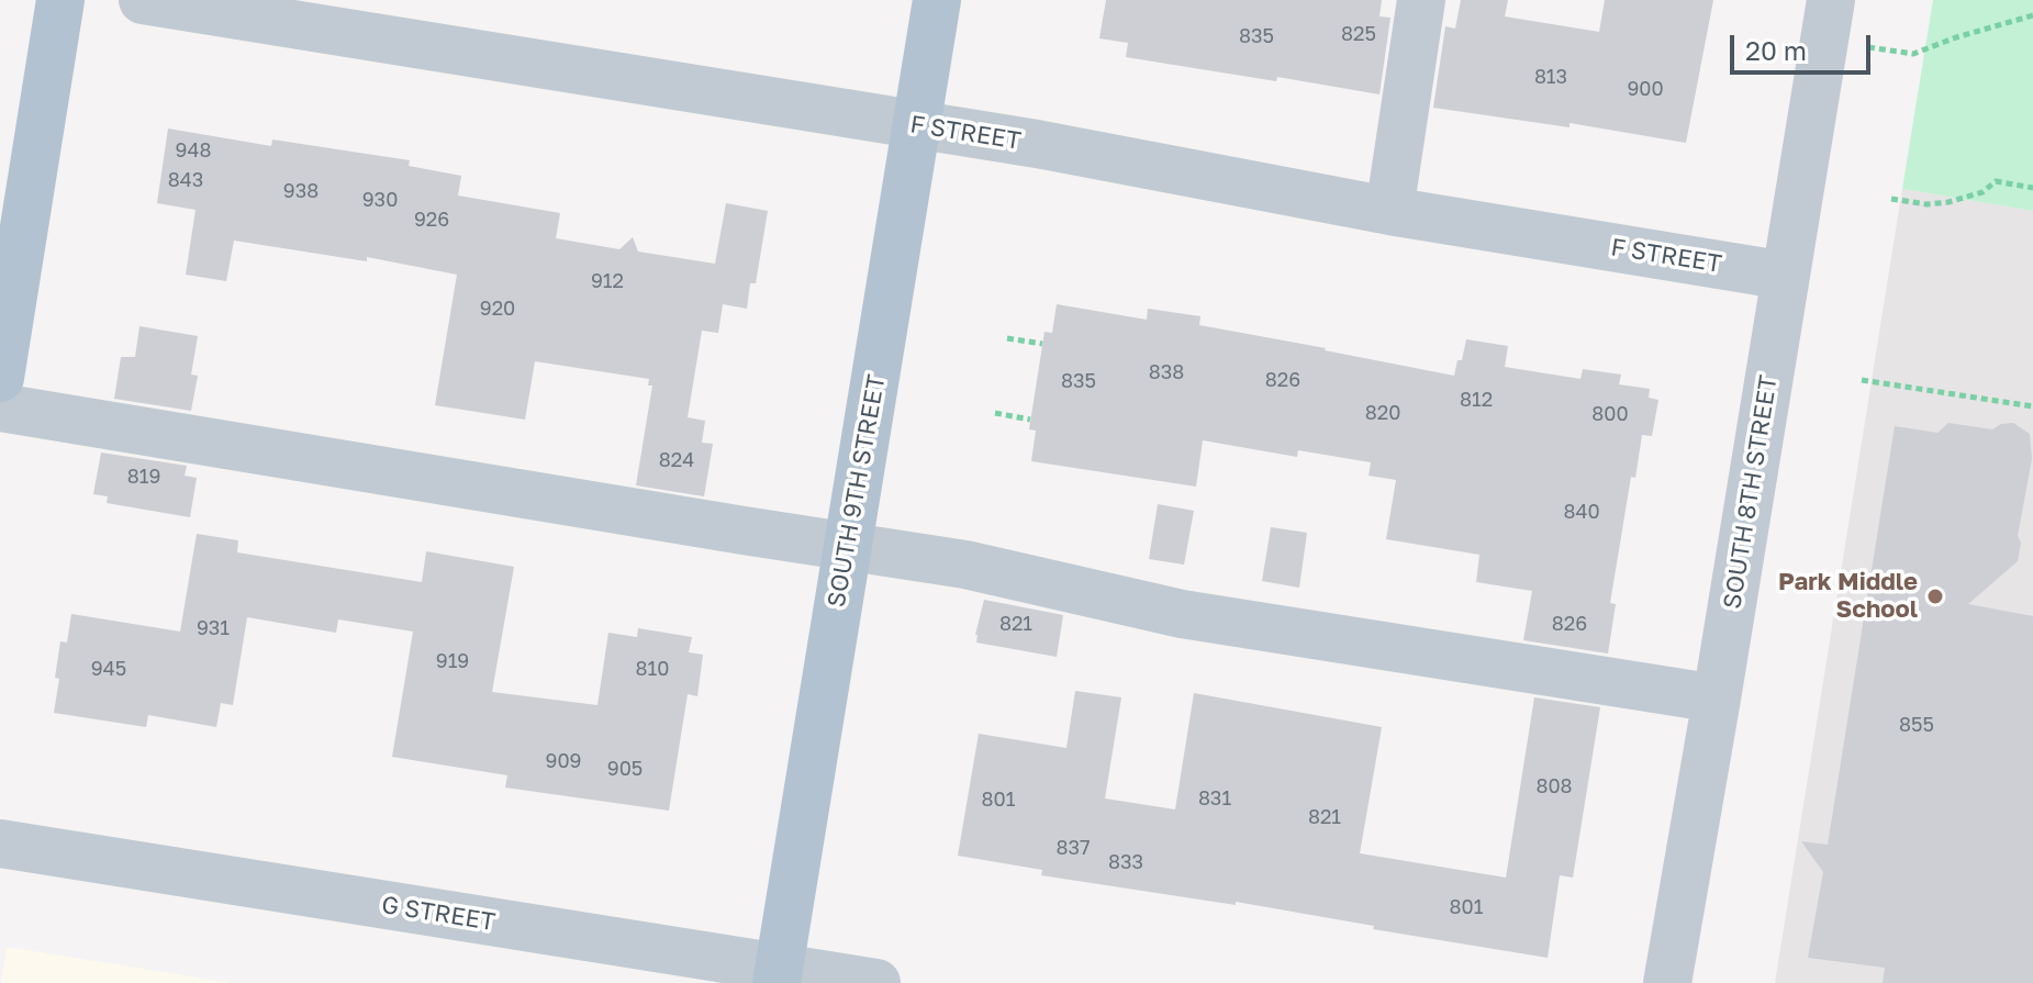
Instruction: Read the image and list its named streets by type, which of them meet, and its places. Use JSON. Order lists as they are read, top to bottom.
{
  "streets": {
    "main road": ["SOUTH 9TH STREET"],
    "street": ["F STREET", "SOUTH 8TH STREET", "G STREET"]
  },
  "crossings": [
    ["F STREET", "SOUTH 9TH STREET"],
    ["F STREET", "SOUTH 8TH STREET"],
    ["SOUTH 9TH STREET", "G STREET"]
  ],
  "places": ["Park Middle School"],
  "house_numbers": [
    "825",
    "835",
    "813",
    "900",
    "948",
    "843",
    "938",
    "930",
    "926",
    "912",
    "920",
    "838",
    "826",
    "835",
    "812",
    "820",
    "800",
    "824",
    "819",
    "840",
    "821",
    "826",
    "931",
    "919",
    "945",
    "810",
    "855",
    "909",
    "905",
    "808",
    "831",
    "801",
    "821",
    "837",
    "833",
    "801"
  ],
  "scale_bar": "20 m"
}
